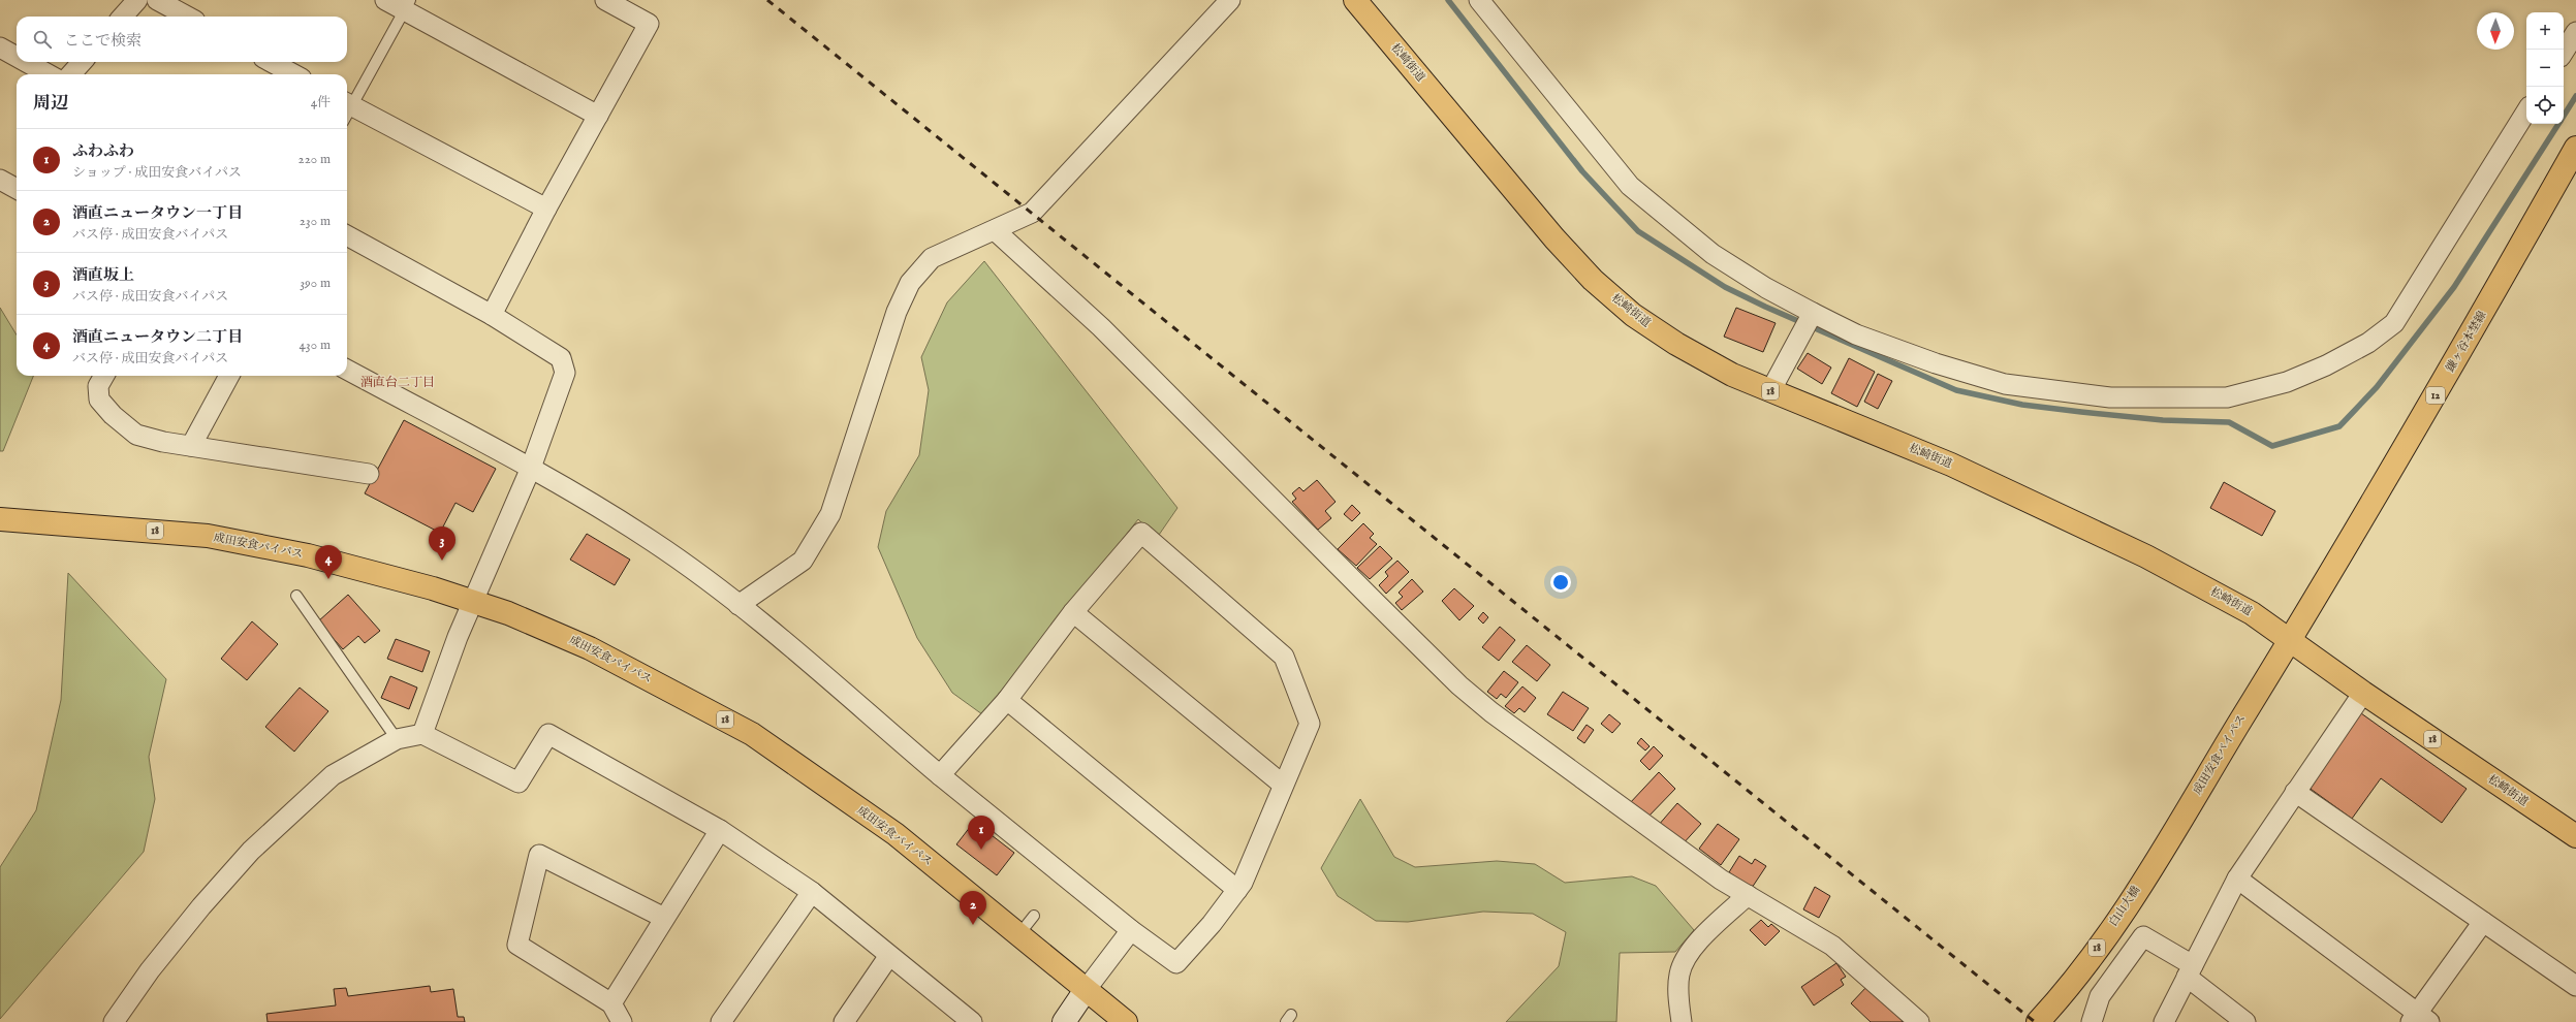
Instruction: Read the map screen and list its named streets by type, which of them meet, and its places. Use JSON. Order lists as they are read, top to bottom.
{
  "streets": {
    "main road": [
      "松崎街道",
      "鎌ヶ谷本埜線",
      "18",
      "12",
      "成田安食バイパス",
      "白山大橋"
    ]
  },
  "crossings": [
    ["松崎街道", "鎌ヶ谷本埜線"],
    ["松崎街道", "成田安食バイパス"],
    ["鎌ヶ谷本埜線", "成田安食バイパス"],
    ["成田安食バイパス", "白山大橋"]
  ],
  "districts": ["酒直台二丁目"],
  "north": "bottom",
  "page": {
    "map_buttons": ["+", "−"],
    "search": "ここで検索",
    "heading": ["周辺", "4件"],
    "list": [
      {
        "mark": "1",
        "name": "ふわふわ",
        "note": "ショップ · 成田安食バイパス",
        "value": "220 m"
      },
      {
        "mark": "2",
        "name": "酒直ニュータウン一丁目",
        "note": "バス停 · 成田安食バイパス",
        "value": "230 m"
      },
      {
        "mark": "3",
        "name": "酒直坂上",
        "note": "バス停 · 成田安食バイパス",
        "value": "390 m"
      },
      {
        "mark": "4",
        "name": "酒直ニュータウン二丁目",
        "note": "バス停 · 成田安食バイパス",
        "value": "430 m"
      }
    ],
    "pins": [
      "3",
      "4",
      "1",
      "2"
    ]
  }
}
